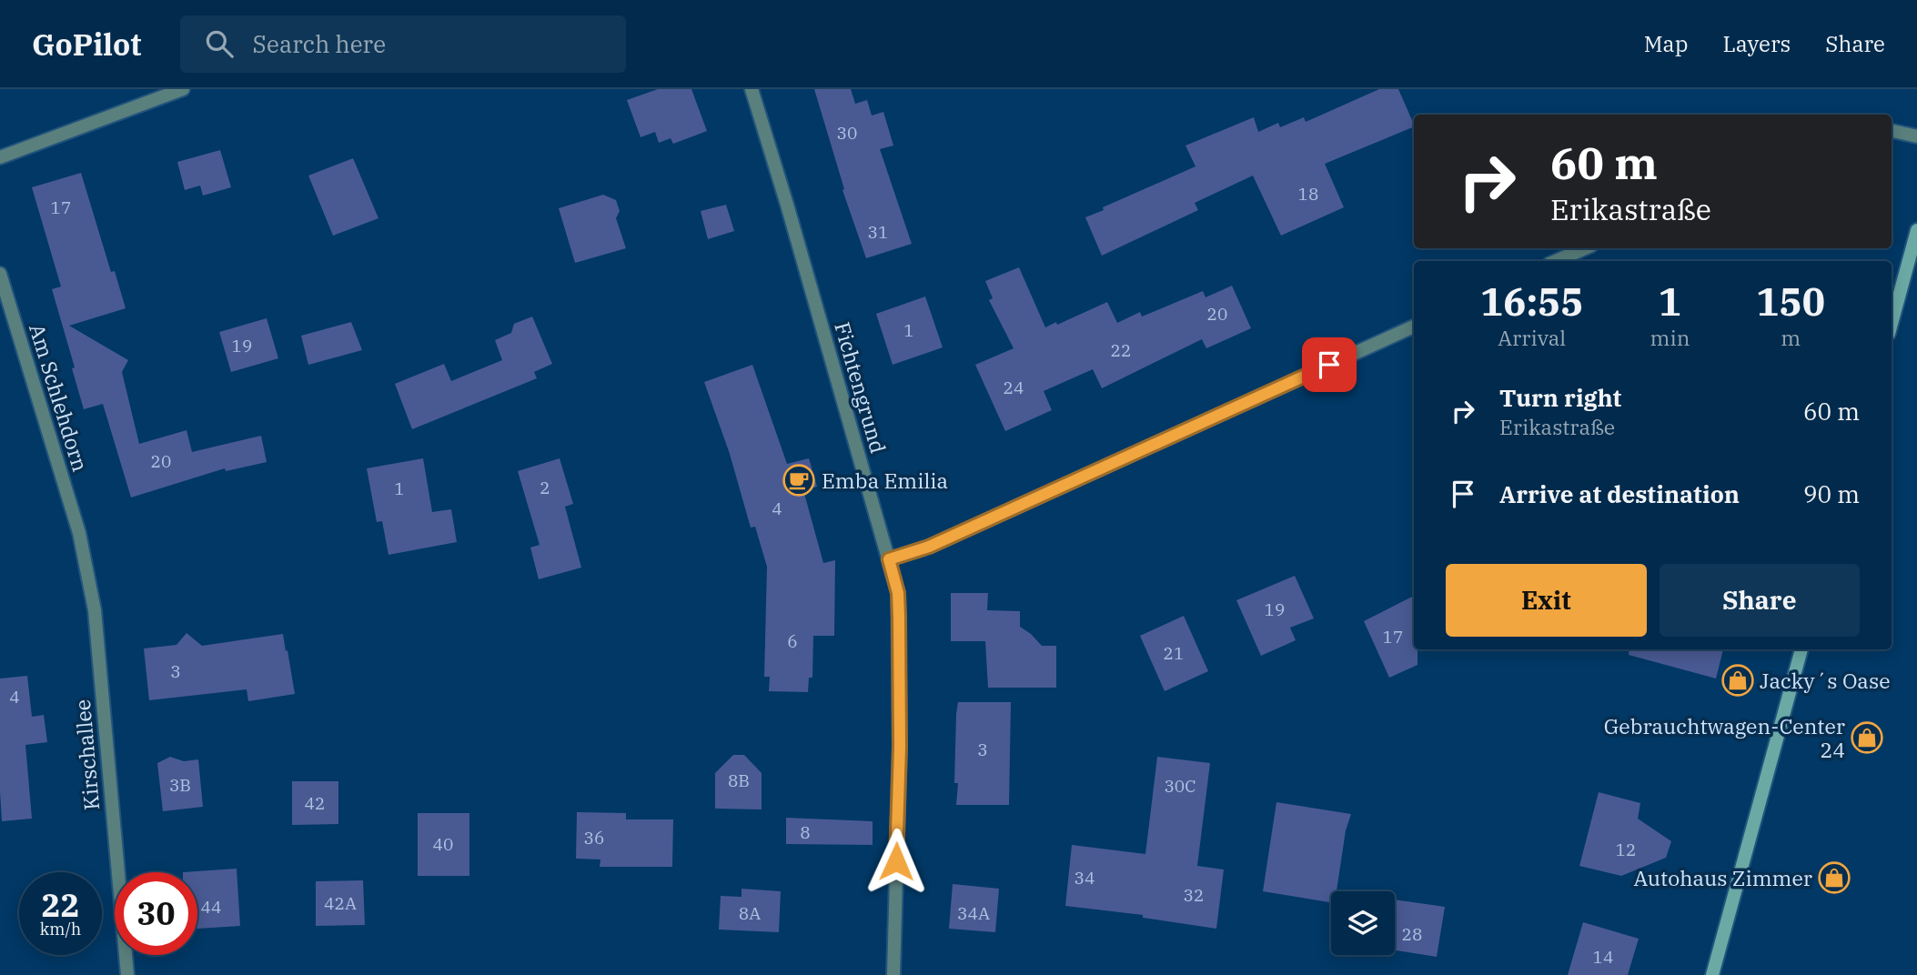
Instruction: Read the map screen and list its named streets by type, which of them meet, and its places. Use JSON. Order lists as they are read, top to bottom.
{
  "streets": {
    "street": ["Fichtengrund", "Am Schlehdorn", "Kirschallee"]
  },
  "crossings": [
    ["Am Schlehdorn", "Kirschallee"]
  ],
  "places": {
    "cafe": ["Emba Emilia"],
    "shop": ["Jacky´s Oase", "Gebrauchtwagen-Center 24", "Autohaus Zimmer"]
  },
  "house_numbers": [
    "30",
    "18",
    "17",
    "31",
    "20",
    "1",
    "19",
    "22",
    "24",
    "20",
    "2",
    "1",
    "4",
    "19",
    "17",
    "6",
    "21",
    "3",
    "4",
    "3",
    "8B",
    "3B",
    "30C",
    "42",
    "8",
    "36",
    "40",
    "12",
    "34",
    "32",
    "42A",
    "44",
    "8A",
    "34A",
    "28",
    "14"
  ],
  "page": {
    "header": "GoPilot",
    "search": "Search here",
    "nav": ["Map", "Layers", "Share"],
    "turn": ["60 m", "Erikastraße"],
    "eta": [
      "16:55",
      "Arrival",
      "1",
      "min",
      "150",
      "m"
    ],
    "list": [
      {
        "name": "Turn right",
        "note": "Erikastraße",
        "value": "60 m"
      },
      {
        "name": "Arrive at destination",
        "value": "90 m"
      }
    ],
    "buttons": ["Exit", "Share"],
    "speed": "22 km/h",
    "limit": "30"
  }
}
